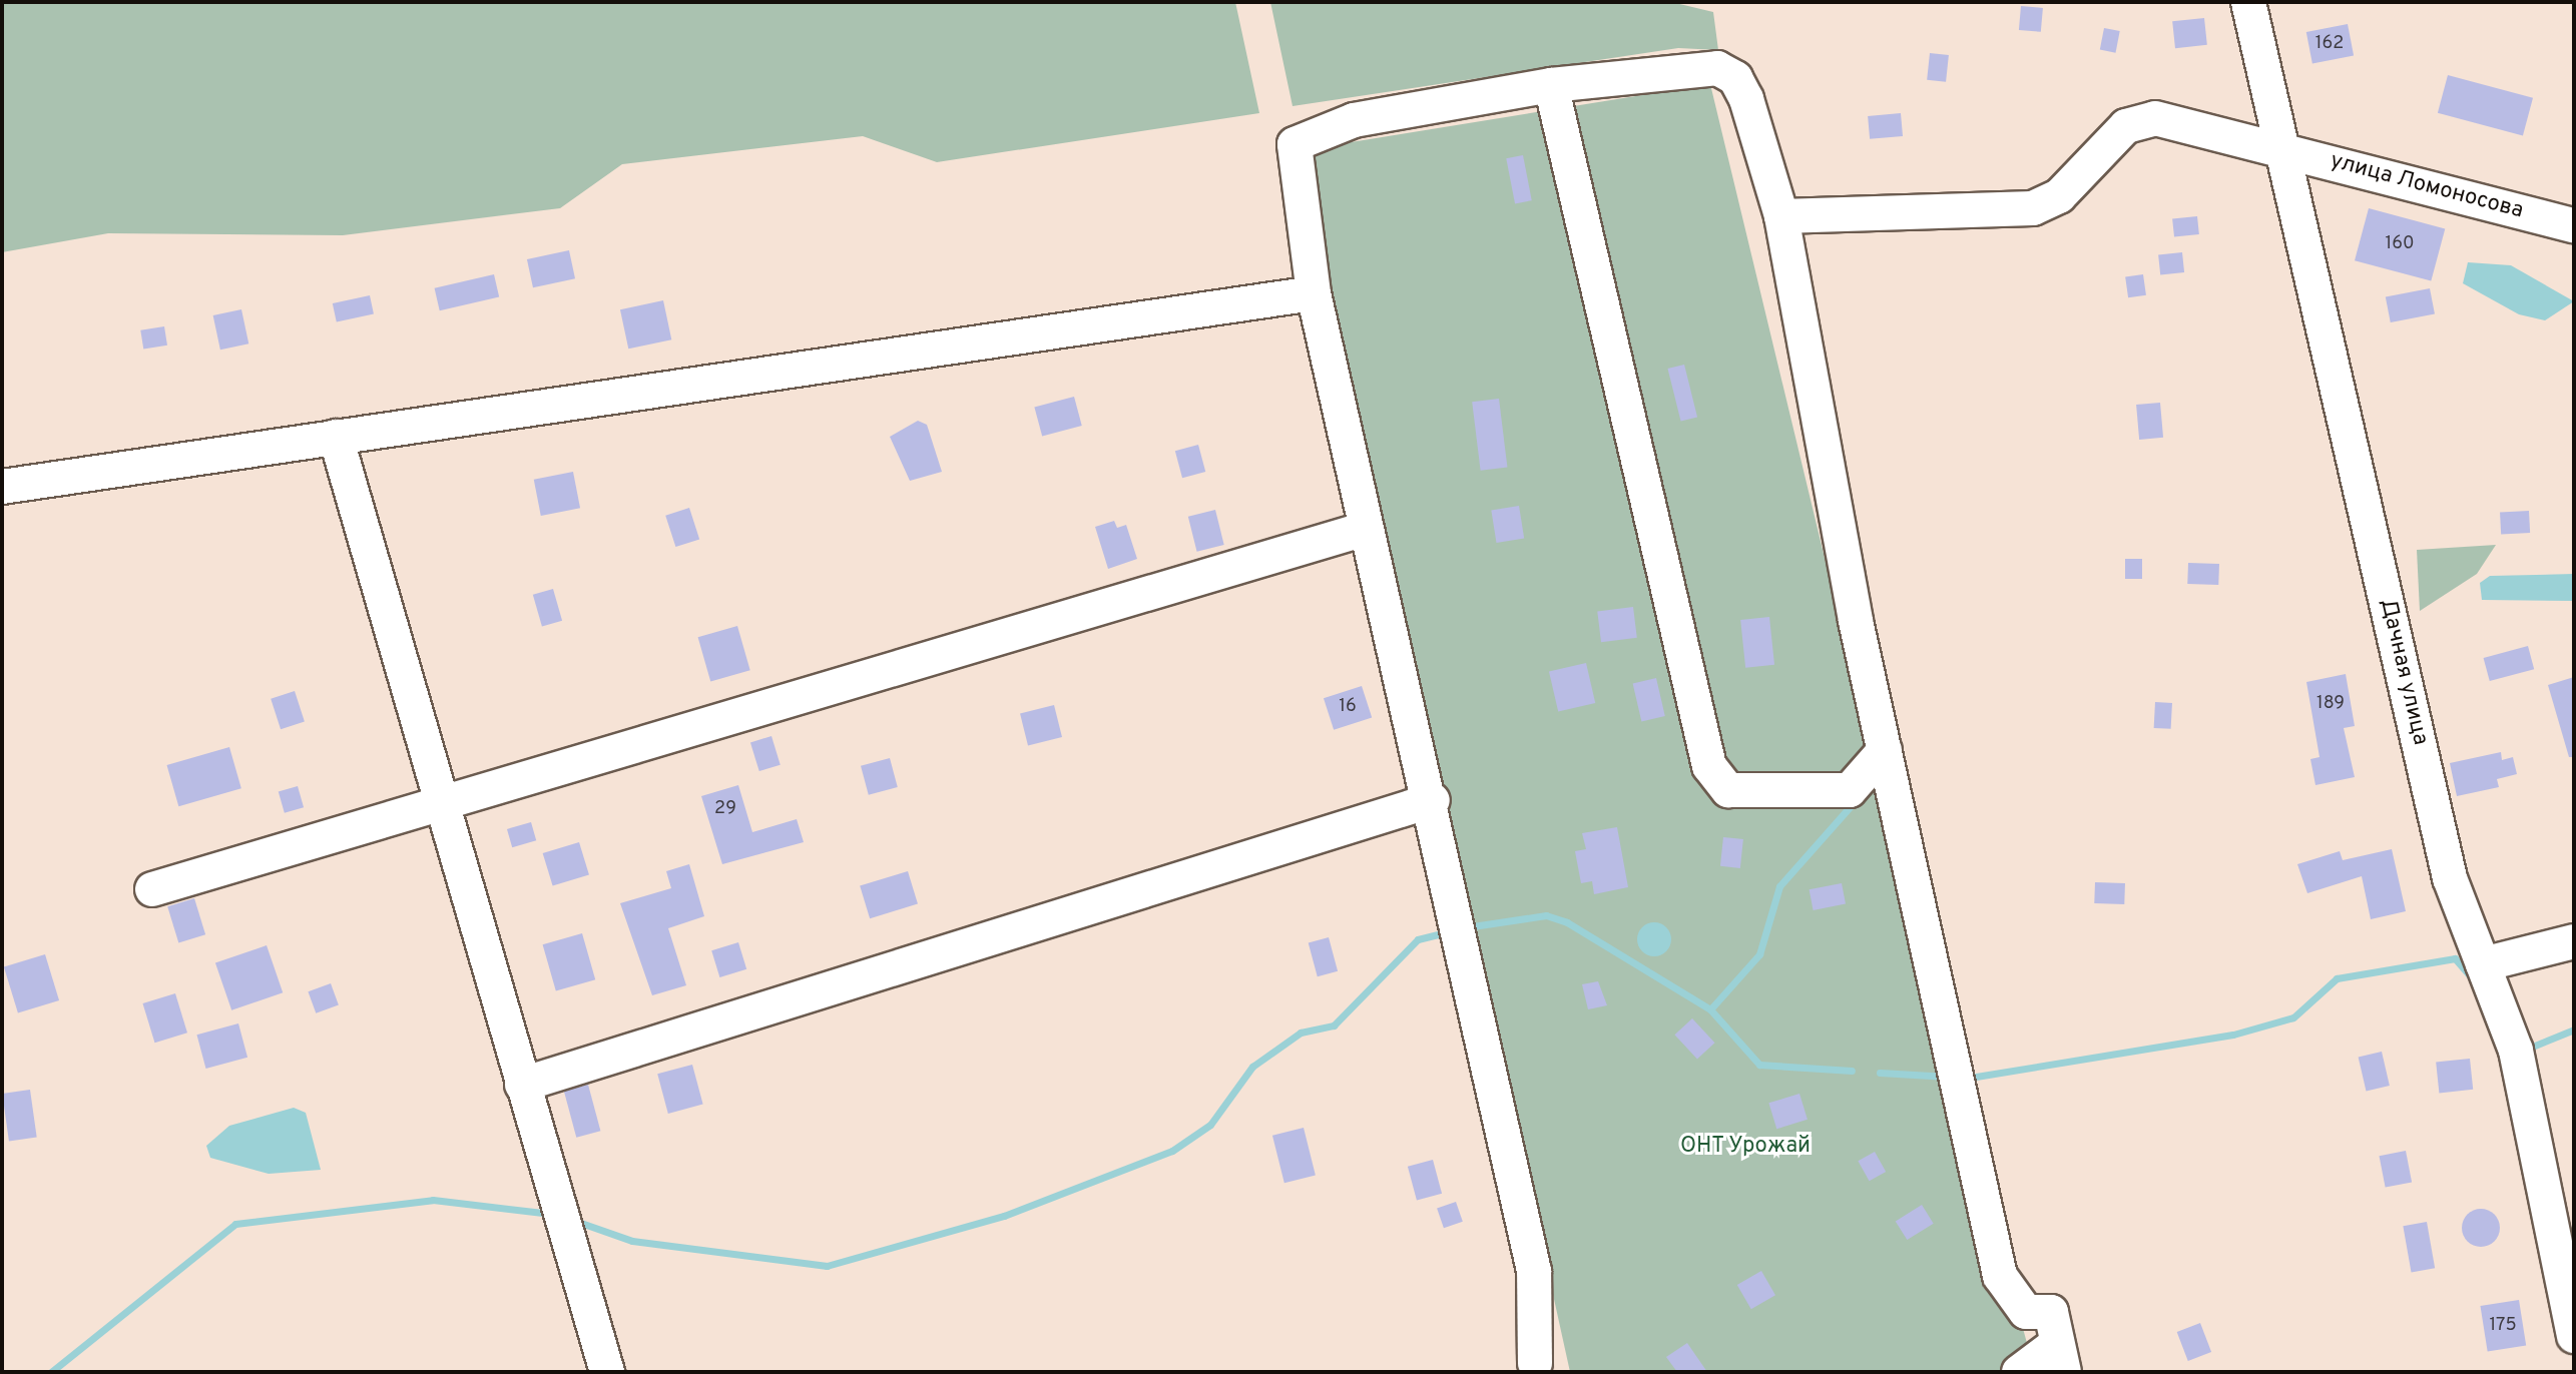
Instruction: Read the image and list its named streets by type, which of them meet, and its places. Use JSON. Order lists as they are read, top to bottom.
{
  "streets": {
    "street": ["улица Ломоносова", "Дачная улица"]
  },
  "crossings": [
    ["улица Ломоносова", "Дачная улица"]
  ],
  "parks": ["ОНТ Урожай"],
  "house_numbers": [
    "162",
    "160",
    "189",
    "16",
    "29",
    "175"
  ]
}
